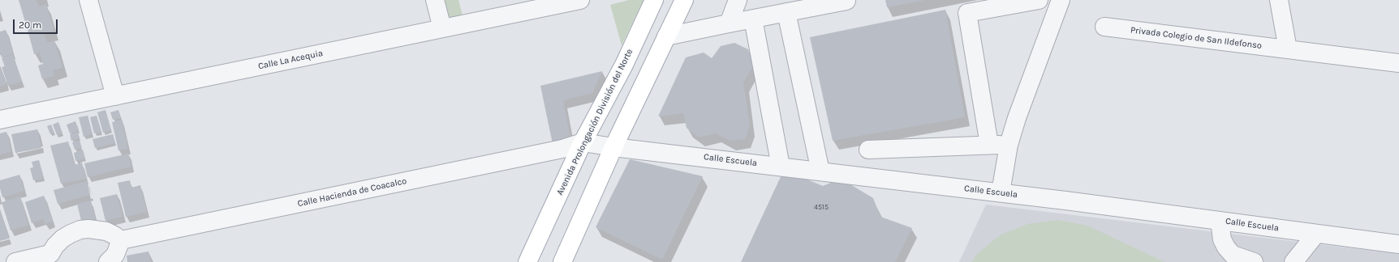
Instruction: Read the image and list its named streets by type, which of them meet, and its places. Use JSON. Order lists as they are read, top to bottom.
{
  "streets": {
    "main road": ["Avenida Prolongación División del Norte"],
    "street": [
      "Privada Colegio de San Ildefonso",
      "Calle La Acequia",
      "Calle Escuela",
      "Calle Hacienda de Coacalco"
    ]
  },
  "crossings": [
    ["Avenida Prolongación División del Norte", "Calle Escuela"],
    ["Avenida Prolongación División del Norte", "Calle Hacienda de Coacalco"],
    ["Calle Escuela", "Calle Hacienda de Coacalco"]
  ],
  "house_numbers": ["4515"],
  "scale_bar": "20 m"
}
